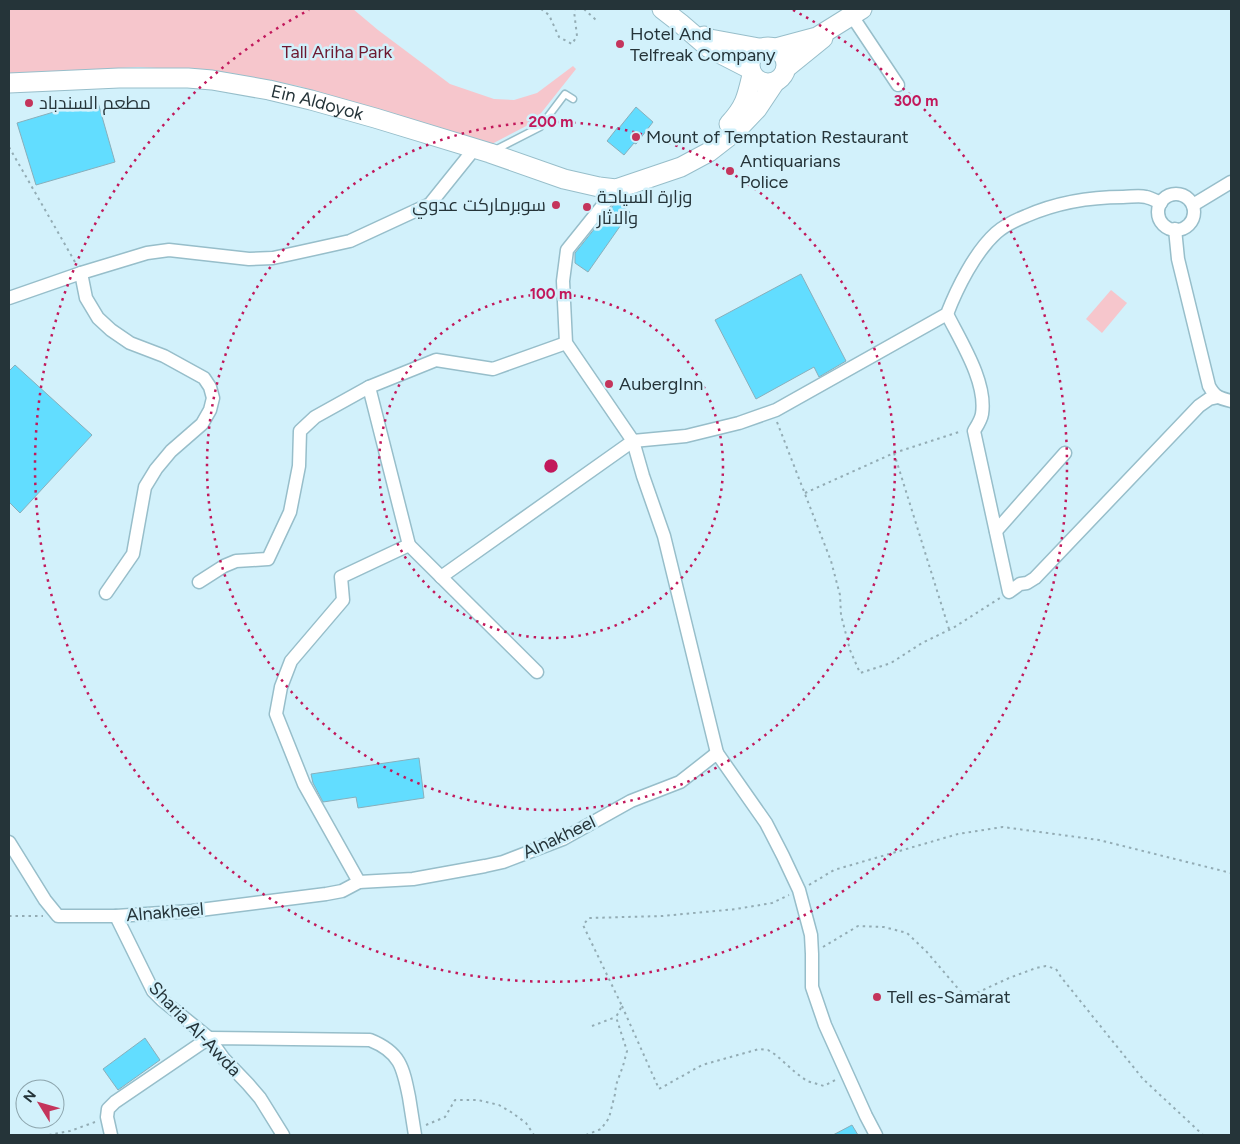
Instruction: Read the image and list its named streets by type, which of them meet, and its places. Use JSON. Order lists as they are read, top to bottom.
{
  "streets": {
    "main road": ["Ein Aldoyok"],
    "street": ["Alnakheel", "Sharia Al-Awda"]
  },
  "crossings": [
    ["Alnakheel", "Sharia Al-Awda"]
  ],
  "parks": ["Tall Ariha Park"],
  "places": [
    "Hotel And Telfreak Company",
    "مطعم السندباد",
    "Mount of Temptation Restaurant",
    "Antiquarians Police",
    "سوبرماركت عدوي",
    "وزارة السياحة والاثار",
    "AubergInn",
    "Tell es-Samarat"
  ],
  "north": "top left",
  "rings": ["300 m", "200 m", "100 m"]
}
